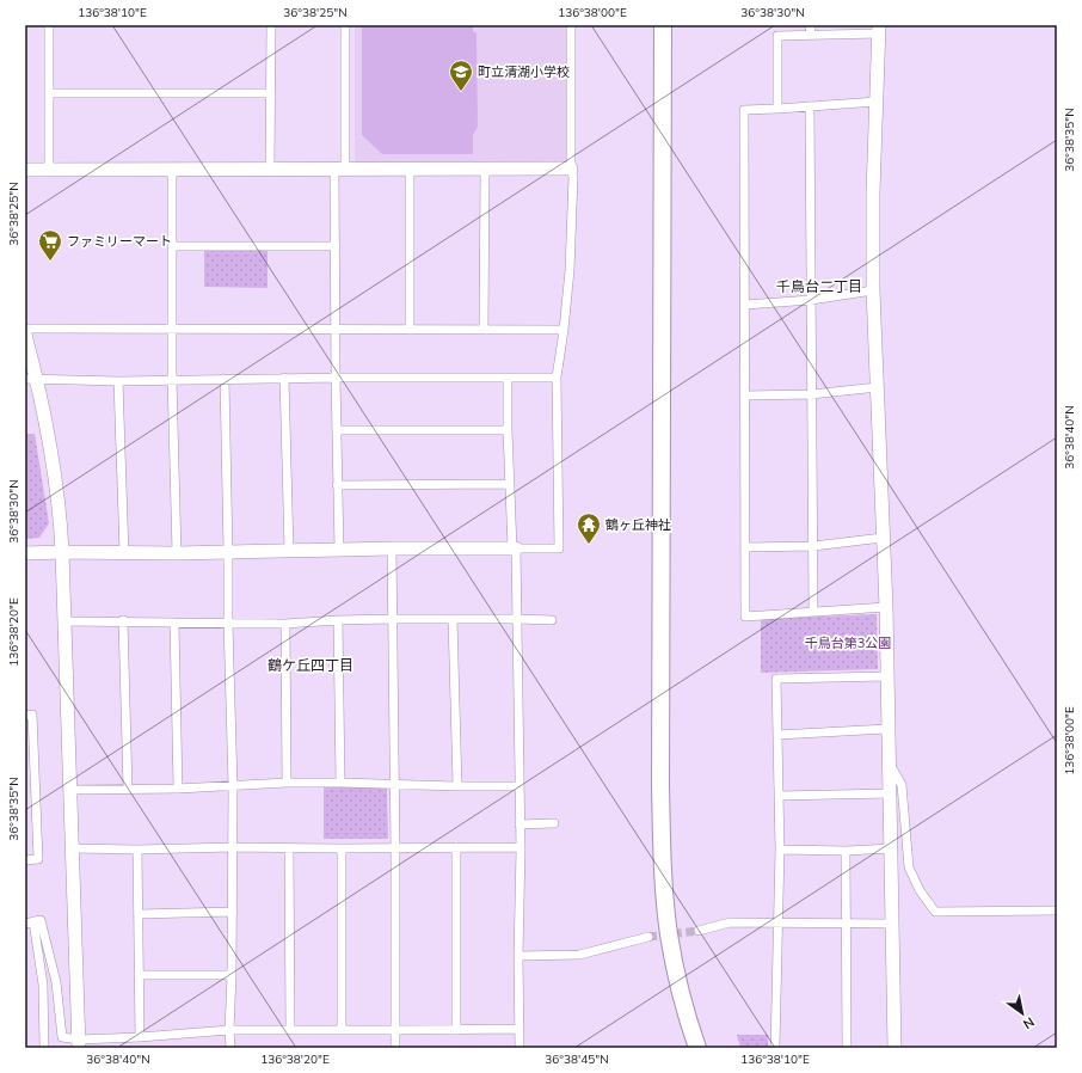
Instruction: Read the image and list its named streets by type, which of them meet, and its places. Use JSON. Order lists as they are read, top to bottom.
{
  "districts": ["千鳥台二丁目", "鶴ケ丘四丁目"],
  "parks": ["千鳥台第3公園"],
  "places": {
    "school or university": ["町立清湖小学校"],
    "supermarket": ["ファミリーマート"],
    "temple": ["鶴ヶ丘神社"]
  },
  "north": "bottom right",
  "coordinates": [
    "136°38'10\"E",
    "36°38'25\"N",
    "136°38'00\"E",
    "36°38'30\"N",
    "36°38'35\"N",
    "36°38'40\"N",
    "136°38'20\"E",
    "36°38'45\"N"
  ]
}
